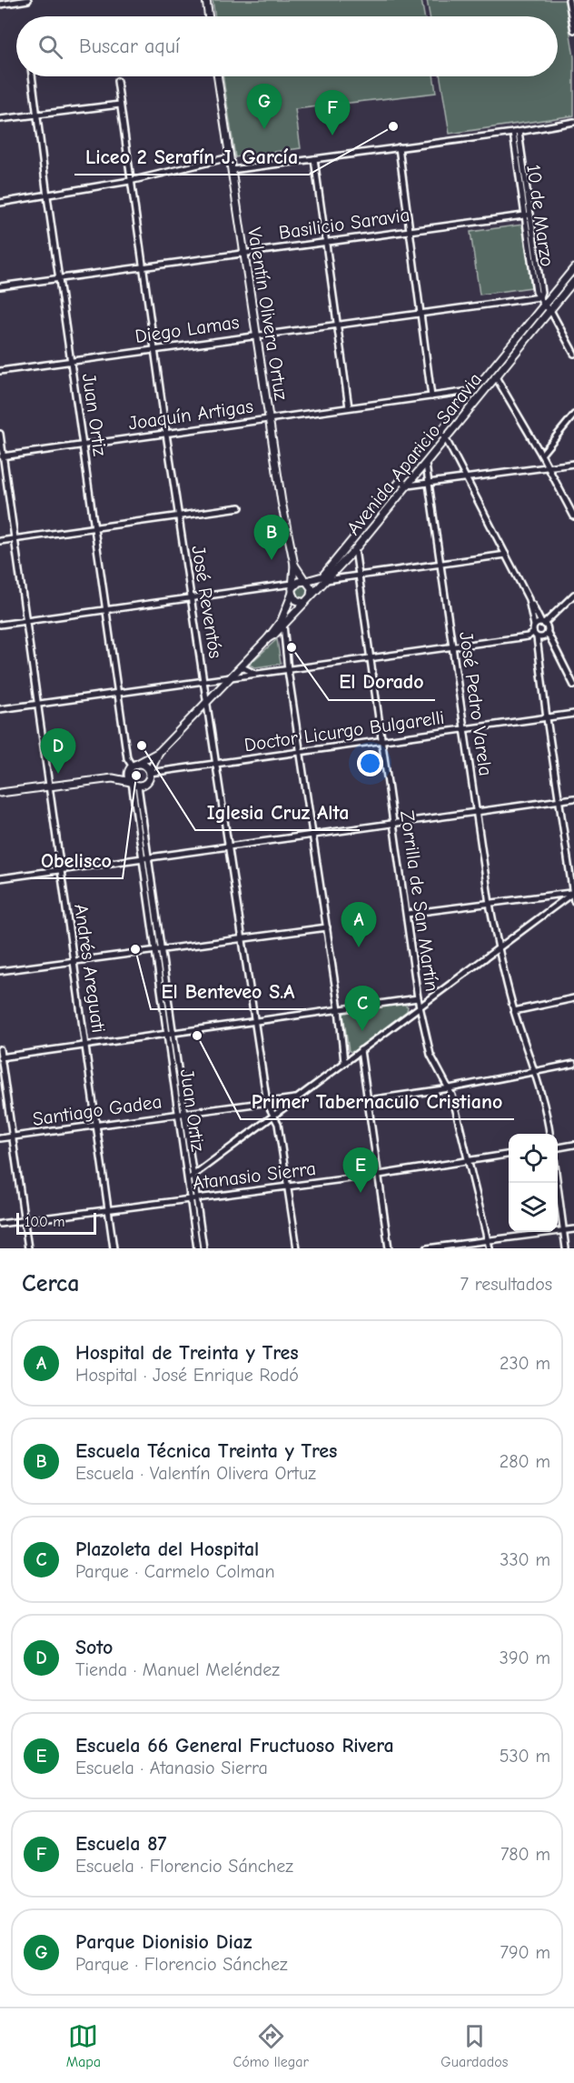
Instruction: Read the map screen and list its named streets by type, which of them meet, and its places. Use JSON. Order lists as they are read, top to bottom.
{
  "streets": {
    "street": [
      "10 de Marzo",
      "Basilicio Saravia",
      "Valentín Olivera Ortuz",
      "Diego Lamas",
      "Juan Ortiz",
      "Joaquín Artigas",
      "Avenida Aparicio Saravia",
      "José Reventós",
      "José Pedro Varela",
      "Doctor Licurgo Bulgarelli",
      "Zorrilla de San Martín",
      "Andrés Areguati",
      "Santiago Gadea",
      "Atanasio Sierra"
    ]
  },
  "crossings": [
    ["10 de Marzo", "Basilicio Saravia"],
    ["10 de Marzo", "Diego Lamas"],
    ["Basilicio Saravia", "Valentín Olivera Ortuz"],
    ["Basilicio Saravia", "Juan Ortiz"],
    ["Basilicio Saravia", "José Reventós"],
    ["Valentín Olivera Ortuz", "Diego Lamas"],
    ["Valentín Olivera Ortuz", "Joaquín Artigas"],
    ["Valentín Olivera Ortuz", "Avenida Aparicio Saravia"],
    ["Diego Lamas", "Juan Ortiz"],
    ["Diego Lamas", "José Reventós"],
    ["Juan Ortiz", "Joaquín Artigas"],
    ["Juan Ortiz", "Avenida Aparicio Saravia"],
    ["Juan Ortiz", "Doctor Licurgo Bulgarelli"],
    ["Juan Ortiz", "Santiago Gadea"],
    ["Juan Ortiz", "Atanasio Sierra"],
    ["Joaquín Artigas", "Avenida Aparicio Saravia"],
    ["Joaquín Artigas", "José Reventós"],
    ["Joaquín Artigas", "Andrés Areguati"],
    ["Avenida Aparicio Saravia", "José Reventós"],
    ["Avenida Aparicio Saravia", "José Pedro Varela"],
    ["Avenida Aparicio Saravia", "Doctor Licurgo Bulgarelli"],
    ["Avenida Aparicio Saravia", "Zorrilla de San Martín"],
    ["José Reventós", "Doctor Licurgo Bulgarelli"],
    ["José Reventós", "Santiago Gadea"],
    ["José Reventós", "Atanasio Sierra"],
    ["José Pedro Varela", "Doctor Licurgo Bulgarelli"],
    ["Doctor Licurgo Bulgarelli", "Zorrilla de San Martín"],
    ["Zorrilla de San Martín", "Atanasio Sierra"],
    ["Andrés Areguati", "Santiago Gadea"],
    ["Andrés Areguati", "Atanasio Sierra"]
  ],
  "places": [
    "Liceo 2 Serafín J. García",
    "El Dorado",
    "Iglesia Cruz Alta",
    "Obelisco",
    "El Benteveo S.A",
    "Primer Tabernaculo Cristiano"
  ],
  "scale_bar": "100 m",
  "page": {
    "search": "Buscar aquí",
    "pins": [
      "G",
      "F",
      "B",
      "D",
      "A",
      "C",
      "E"
    ],
    "scale": "100 m",
    "heading": ["Cerca", "7 resultados"],
    "list": [
      {
        "mark": "A",
        "name": "Hospital de Treinta y Tres",
        "note": "Hospital · José Enrique Rodó",
        "value": "230 m"
      },
      {
        "mark": "B",
        "name": "Escuela Técnica Treinta y Tres",
        "note": "Escuela · Valentín Olivera Ortuz",
        "value": "280 m"
      },
      {
        "mark": "C",
        "name": "Plazoleta del Hospital",
        "note": "Parque · Carmelo Colman",
        "value": "330 m"
      },
      {
        "mark": "D",
        "name": "Soto",
        "note": "Tienda · Manuel Meléndez",
        "value": "390 m"
      },
      {
        "mark": "E",
        "name": "Escuela 66 General Fructuoso Rivera",
        "note": "Escuela · Atanasio Sierra",
        "value": "530 m"
      },
      {
        "mark": "F",
        "name": "Escuela 87",
        "note": "Escuela · Florencio Sánchez",
        "value": "780 m"
      },
      {
        "mark": "G",
        "name": "Parque Dionisio Diaz",
        "note": "Parque · Florencio Sánchez",
        "value": "790 m"
      }
    ],
    "nav": ["Mapa", "Cómo llegar", "Guardados"]
  }
}
